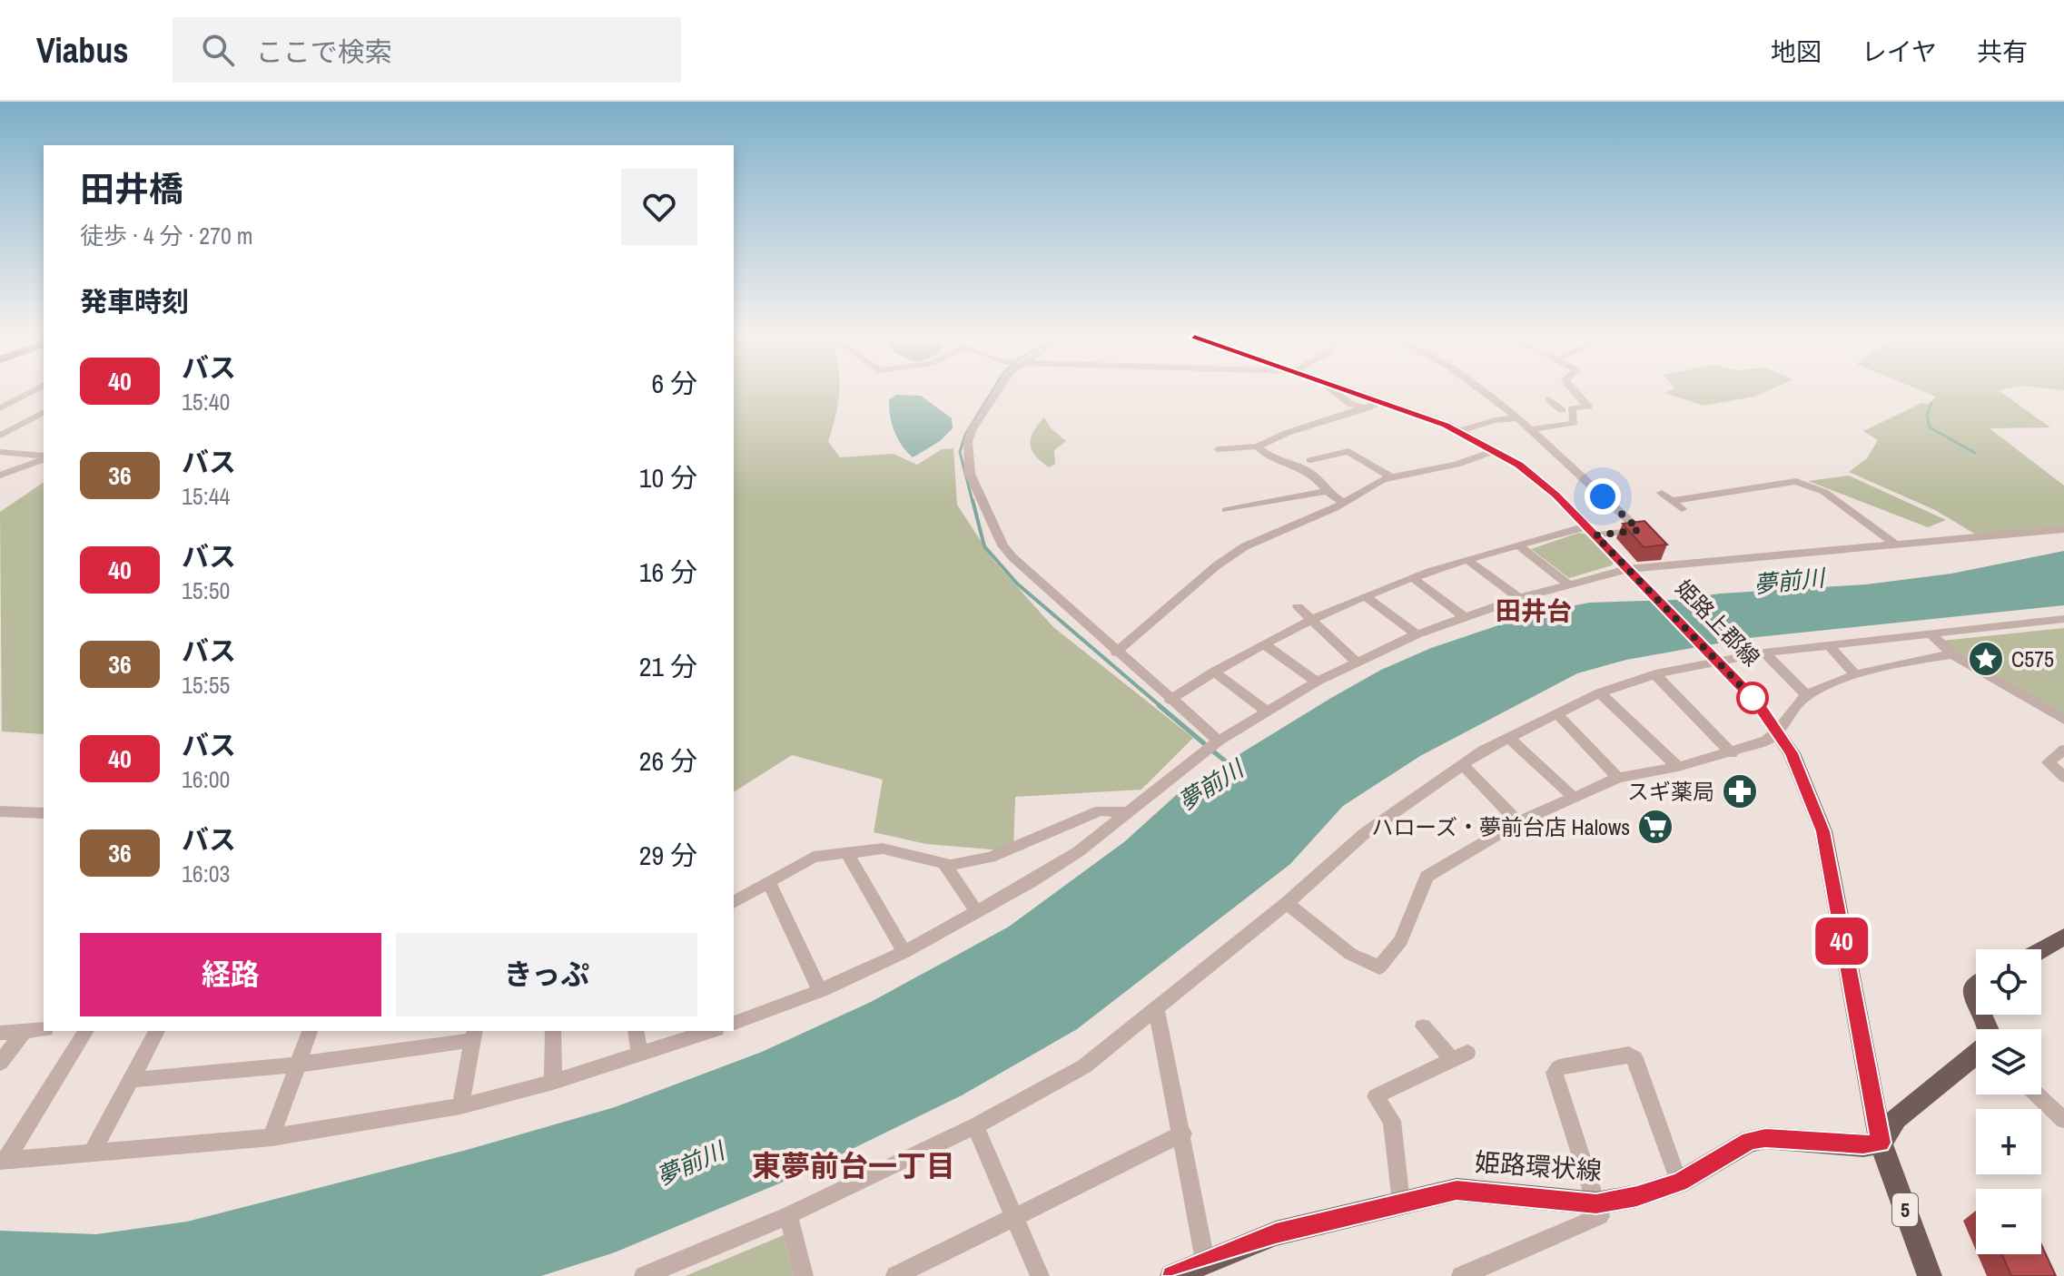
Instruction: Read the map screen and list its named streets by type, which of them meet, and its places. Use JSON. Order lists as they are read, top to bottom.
{
  "streets": {
    "main road": ["姫路上郡線", "姫路環状線", "5"]
  },
  "crossings": [
    ["姫路上郡線", "姫路環状線"]
  ],
  "districts": ["田井台", "東夢前台一丁目"],
  "water": ["夢前川"],
  "places": {
    "place": ["C575"],
    "pharmacy": ["スギ薬局"],
    "supermarket": ["ハローズ・夢前台店 Halows"]
  },
  "lines": ["bus line 40"],
  "page": {
    "header": "Viabus",
    "search": "ここで検索",
    "nav": ["地図", "レイヤ", "共有"],
    "on_map": "40",
    "heading": [
      ["田井橋", "徒歩 · 4 分 · 270 m"],
      "発車時刻"
    ],
    "list": [
      {
        "mark": "40",
        "name": "バス",
        "note": "15:40",
        "value": "6 分"
      },
      {
        "mark": "36",
        "name": "バス",
        "note": "15:44",
        "value": "10 分"
      },
      {
        "mark": "40",
        "name": "バス",
        "note": "15:50",
        "value": "16 分"
      },
      {
        "mark": "36",
        "name": "バス",
        "note": "15:55",
        "value": "21 分"
      },
      {
        "mark": "40",
        "name": "バス",
        "note": "16:00",
        "value": "26 分"
      },
      {
        "mark": "36",
        "name": "バス",
        "note": "16:03",
        "value": "29 分"
      }
    ],
    "buttons": ["経路", "きっぷ"],
    "map_buttons": ["+", "−"]
  }
}
